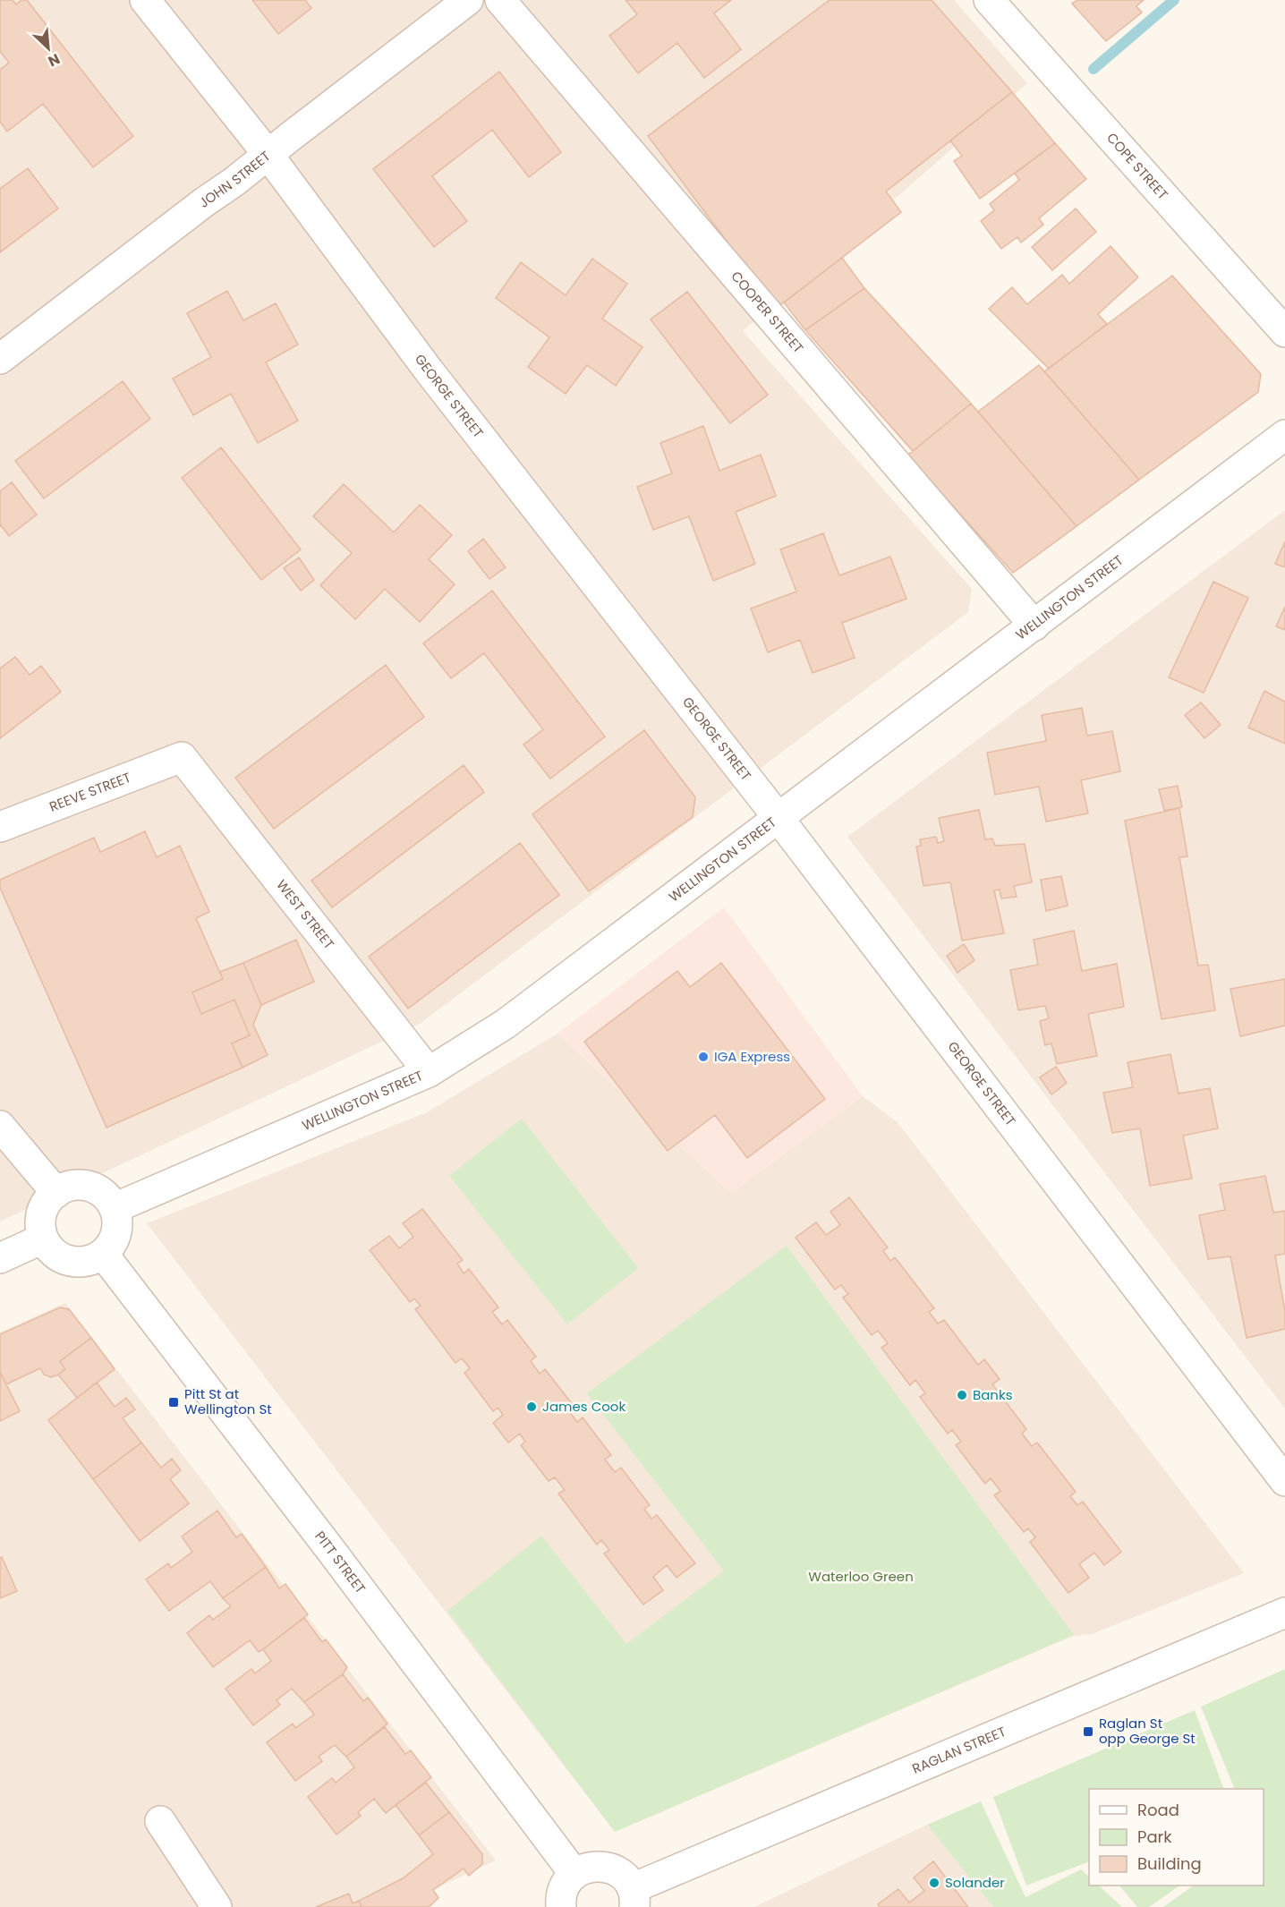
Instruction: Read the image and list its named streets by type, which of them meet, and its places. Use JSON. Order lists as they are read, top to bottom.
{
  "streets": {
    "street": [
      "COPE STREET",
      "JOHN STREET",
      "COOPER STREET",
      "GEORGE STREET",
      "WELLINGTON STREET",
      "REEVE STREET",
      "WEST STREET",
      "PITT STREET",
      "RAGLAN STREET"
    ]
  },
  "crossings": [
    ["JOHN STREET", "GEORGE STREET"],
    ["COOPER STREET", "WELLINGTON STREET"],
    ["GEORGE STREET", "WELLINGTON STREET"],
    ["WELLINGTON STREET", "WEST STREET"],
    ["WELLINGTON STREET", "PITT STREET"],
    ["REEVE STREET", "WEST STREET"],
    ["PITT STREET", "RAGLAN STREET"]
  ],
  "parks": ["Waterloo Green"],
  "places": {
    "other": [
      "IGA Express",
      "Banks",
      "James Cook",
      "Solander"
    ],
    "transit": ["Pitt St at Wellington St", "Raglan St opp George St"]
  },
  "legend": ["Road", "Park", "Building"],
  "north": "bottom right"
}
